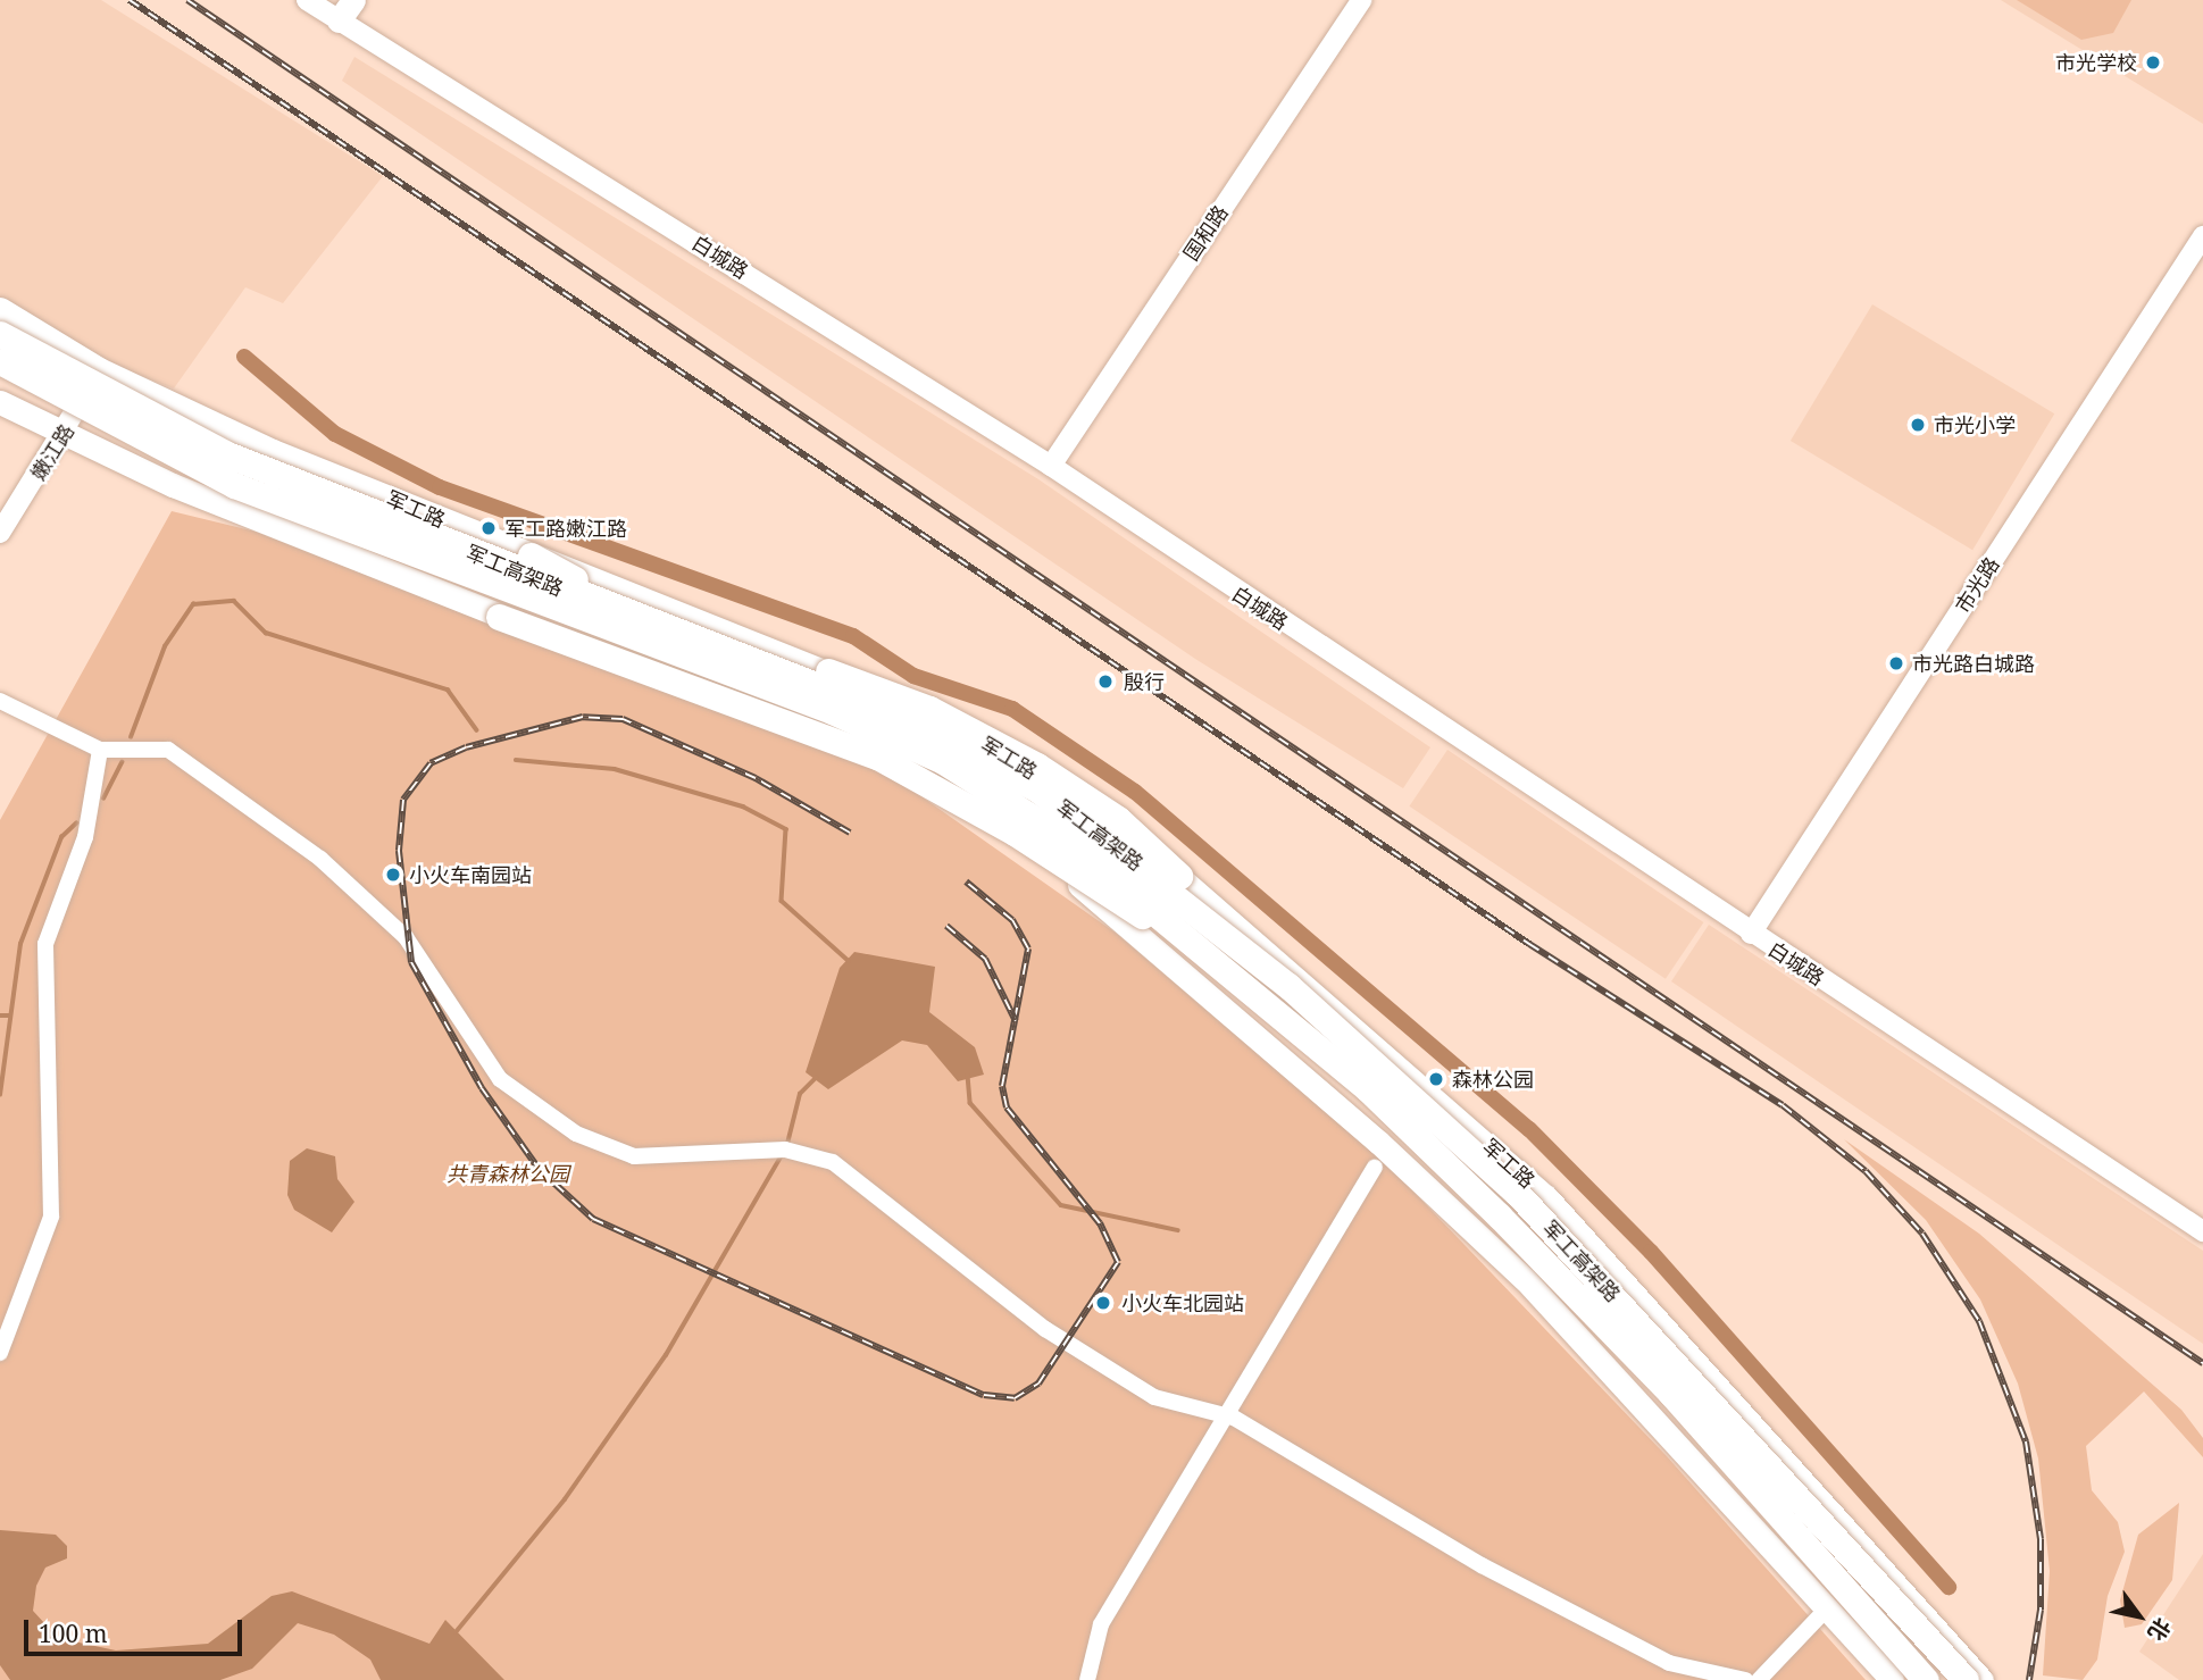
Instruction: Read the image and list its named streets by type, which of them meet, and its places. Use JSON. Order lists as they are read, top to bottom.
{
  "streets": {
    "highway": ["军工高架路"],
    "main road": ["军工路"],
    "street": [
      "国和路",
      "白城路",
      "嫩江路",
      "市光路"
    ]
  },
  "crossings": [
    ["国和路", "白城路"],
    ["白城路", "市光路"],
    ["嫩江路", "军工路"]
  ],
  "parks": ["共青森林公园"],
  "places": [
    "市光学校",
    "市光小学",
    "军工路嫩江路",
    "市光路白城路",
    "殷行",
    "小火车南园站",
    "森林公园",
    "小火车北园站"
  ],
  "scale_bar": "100 m",
  "north": "bottom right"
}
